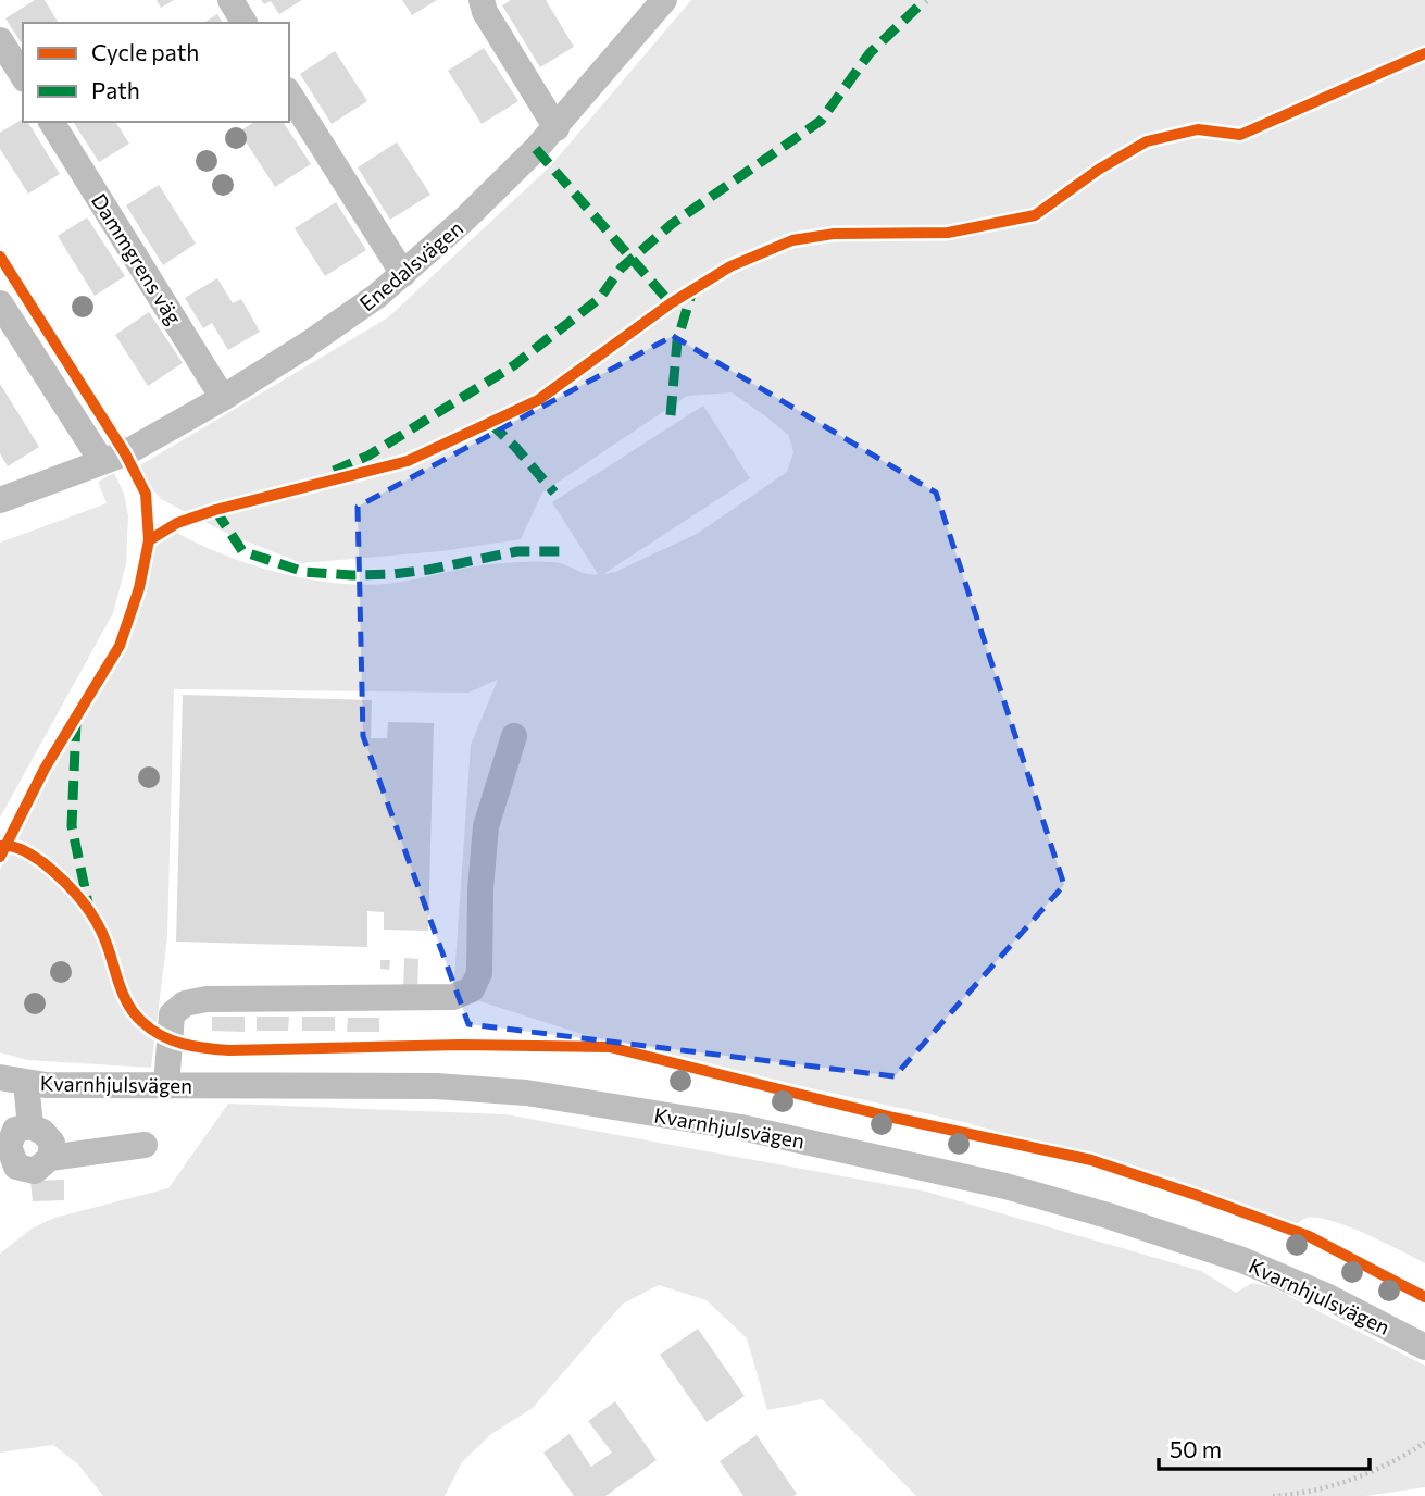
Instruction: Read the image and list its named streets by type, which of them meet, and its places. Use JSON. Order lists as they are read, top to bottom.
{
  "streets": {
    "street": ["Dammgrens väg", "Enedalsvägen", "Kvarnhjulsvägen"]
  },
  "crossings": [
    ["Dammgrens väg", "Enedalsvägen"]
  ],
  "legend": ["Cycle path", "Path"],
  "scale_bar": "50 m"
}
